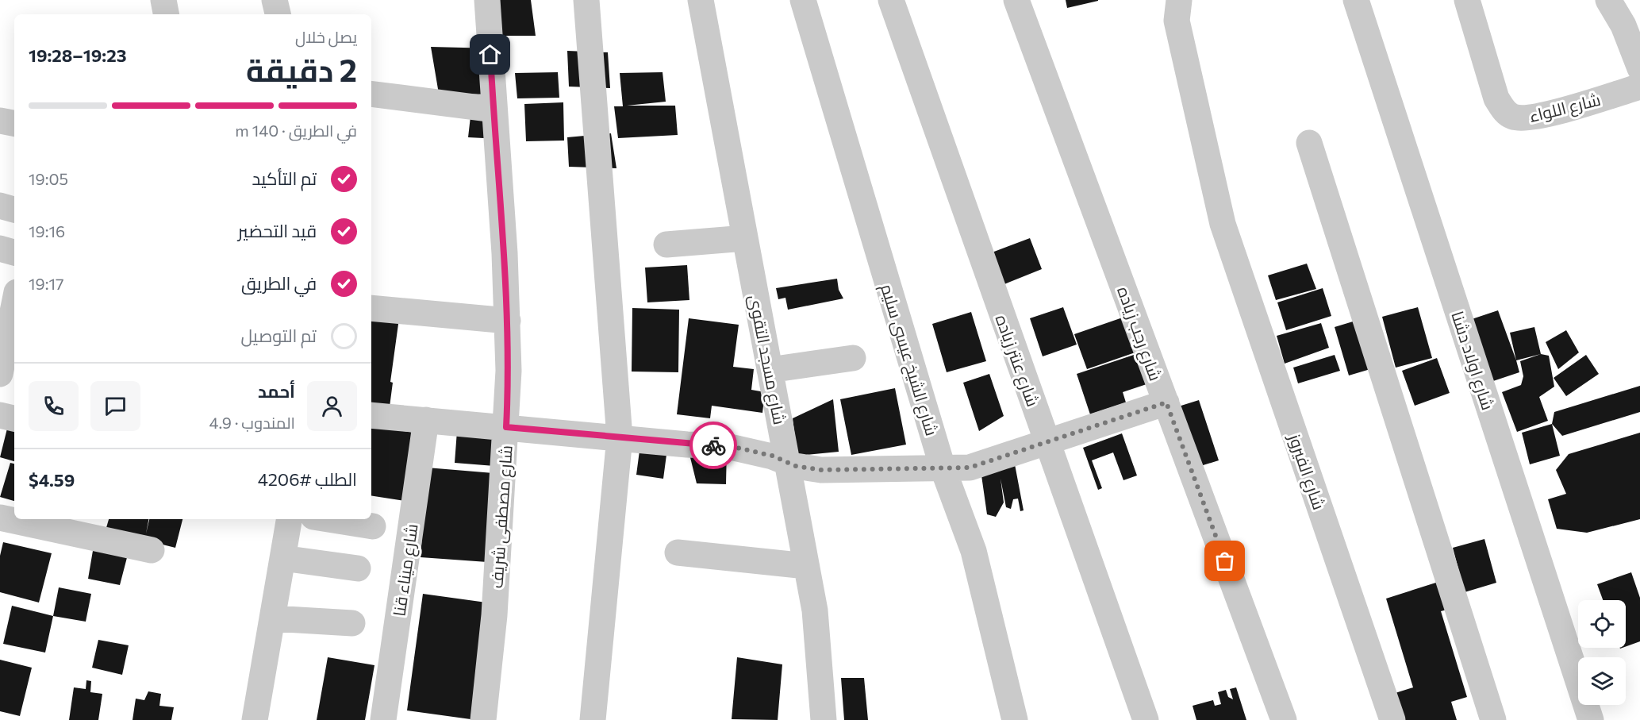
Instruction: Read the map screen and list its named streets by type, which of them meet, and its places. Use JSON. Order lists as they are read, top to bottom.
{
  "streets": {
    "street": [
      "شارع اللواء",
      "شارع رجب زياده",
      "شارع مسجد التقوى",
      "شارع الشيخ عيسى سليم",
      "شارع عنتر زياده",
      "شارع اولاد دشنا",
      "شارع الفيروز",
      "شارع مصطفى شريف",
      "شارع ميناء قنا"
    ]
  },
  "page": {
    "heading": ["2 دقيقة", "يصل خلال", "19:23–19:28"],
    "panel": [
      "أحمد",
      "المندوب · 4.9",
      "الطلب #4206",
      "$4.59"
    ],
    "bar": "في الطريق · 140 m",
    "list": [
      ["تم التأكيد", "19:05"],
      ["قيد التحضير", "19:16"],
      ["في الطريق", "19:17"],
      "تم التوصيل"
    ]
  }
}
